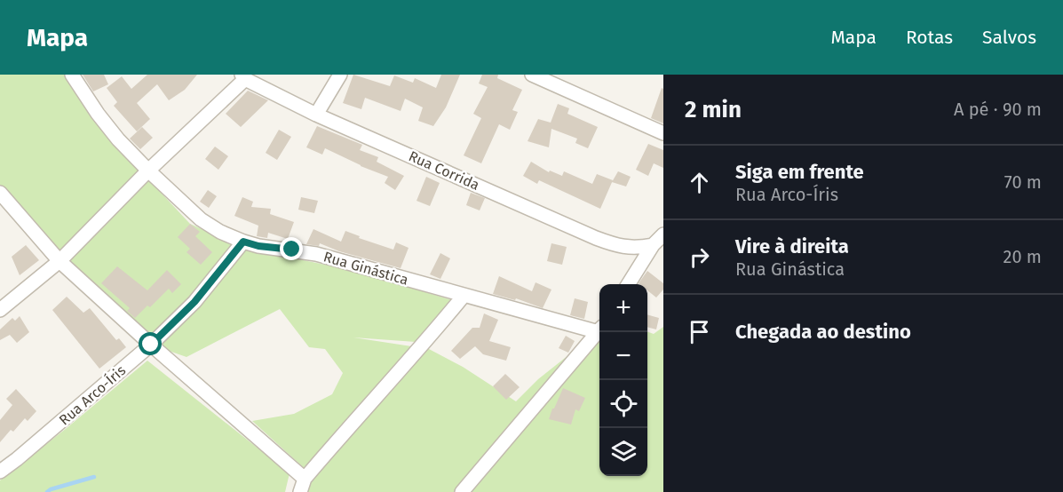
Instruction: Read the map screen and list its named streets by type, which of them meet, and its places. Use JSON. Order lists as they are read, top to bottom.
{
  "streets": {
    "street": ["Rua Corrida", "Rua Ginástica", "Rua Arco-Íris"]
  },
  "crossings": [
    ["Rua Ginástica", "Rua Arco-Íris"]
  ],
  "page": {
    "header": "Mapa",
    "nav": ["Mapa", "Rotas", "Salvos"],
    "heading": ["2 min", "A pé · 90 m"],
    "list": [
      ["Siga em frente", "Rua Arco-Íris", "70 m"],
      ["Vire à direita", "Rua Ginástica", "20 m"],
      "Chegada ao destino"
    ],
    "map_buttons": ["+", "−"]
  }
}
